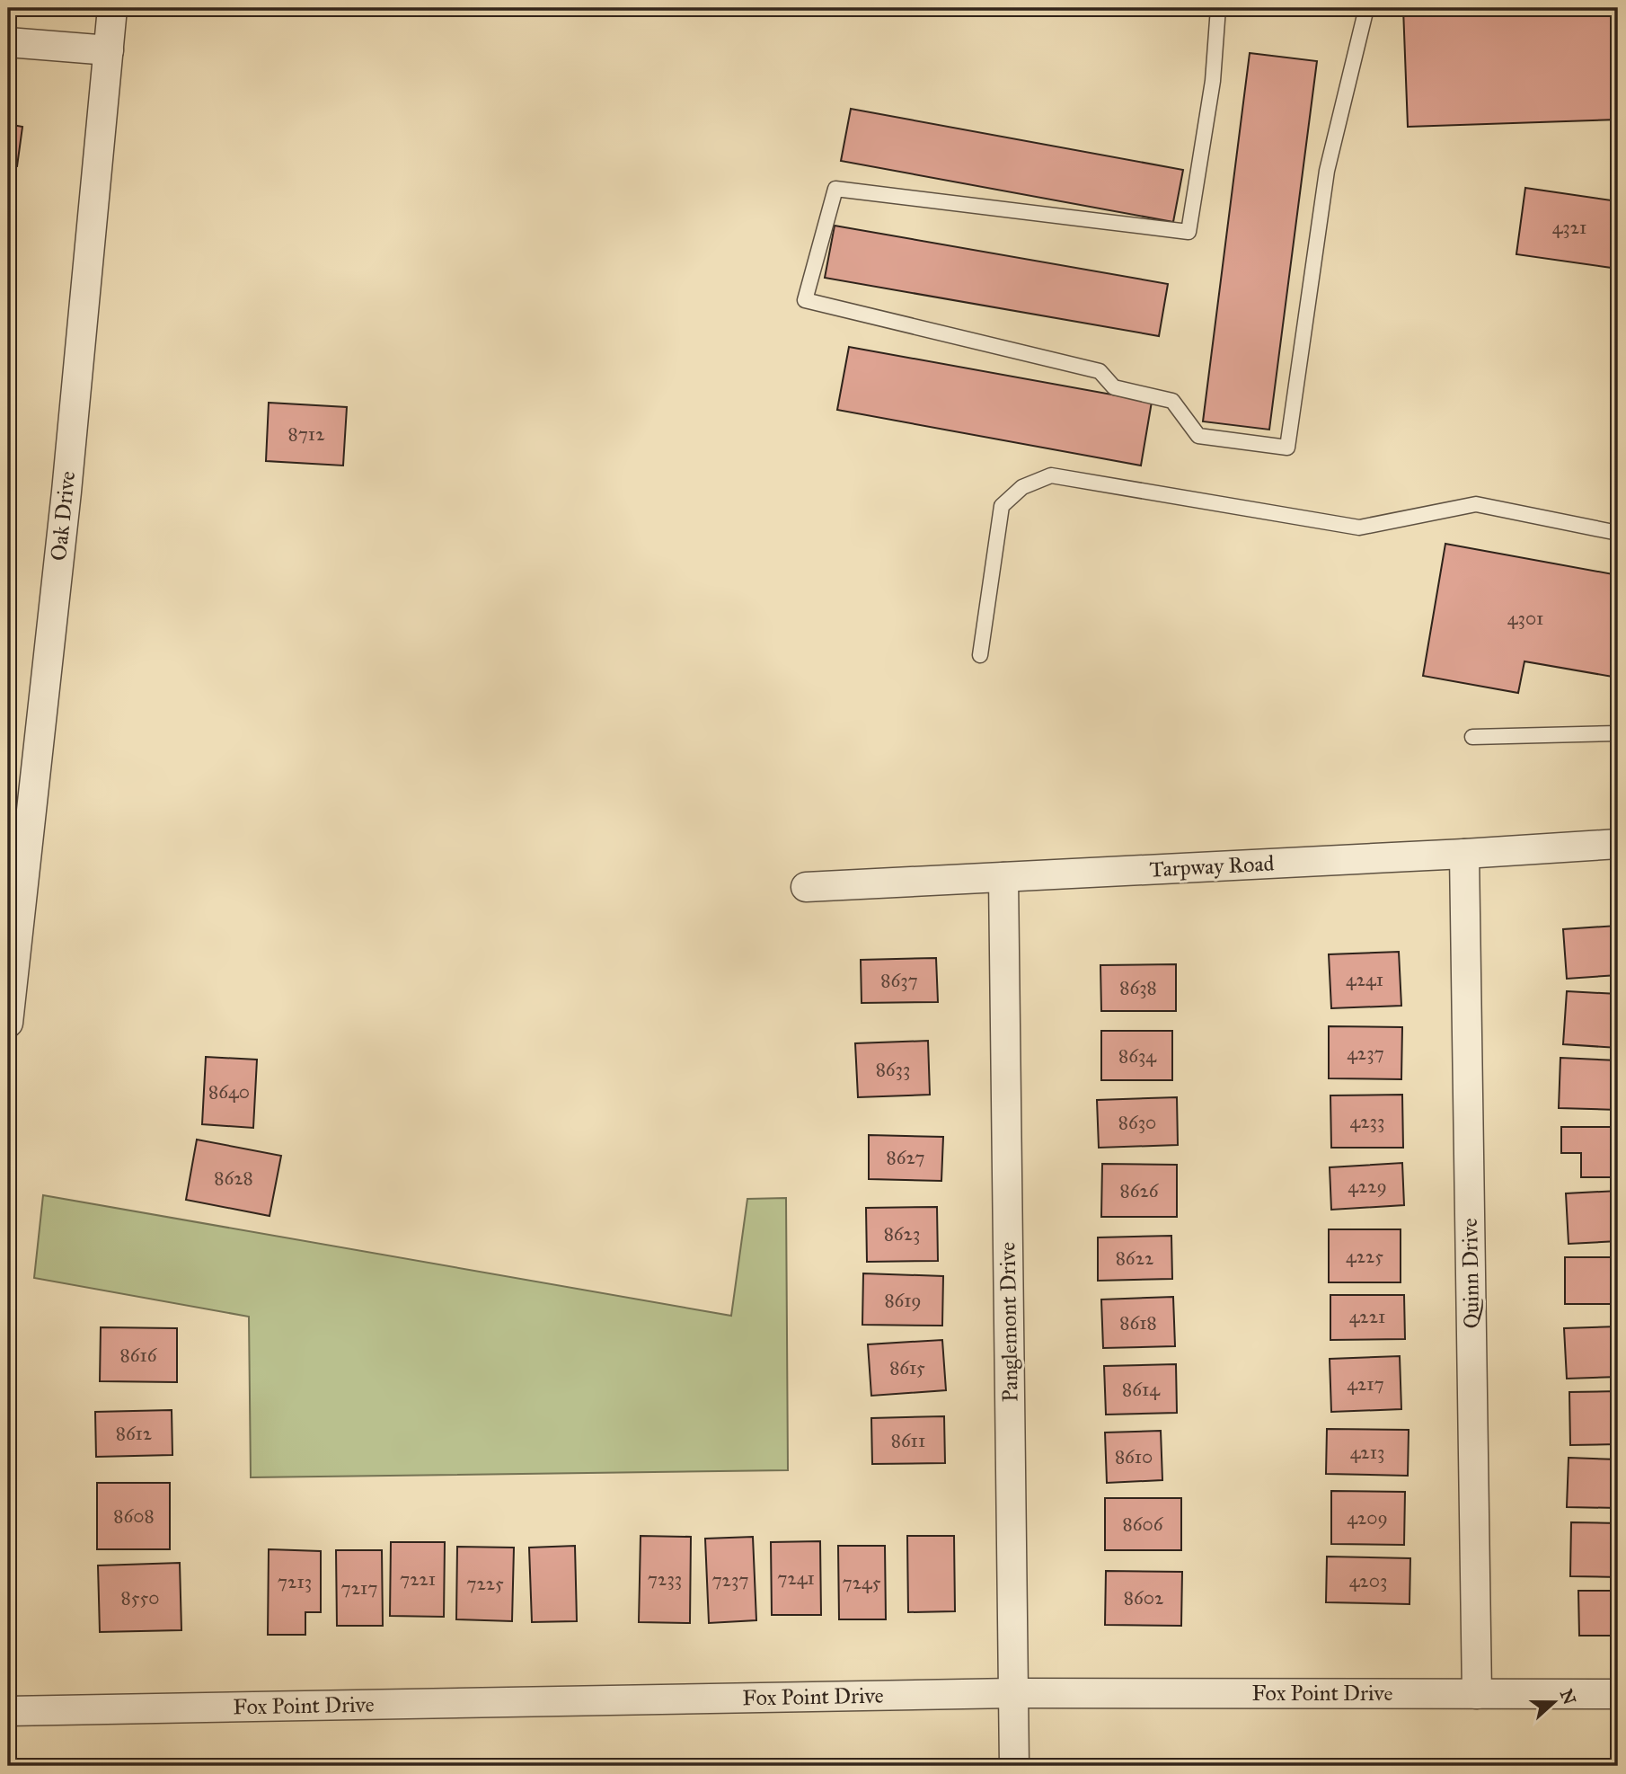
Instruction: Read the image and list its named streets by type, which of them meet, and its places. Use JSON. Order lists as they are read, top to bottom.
{
  "streets": {
    "street": [
      "Oak Drive",
      "Tarpway Road",
      "Quinn Drive",
      "Panglemont Drive",
      "Fox Point Drive"
    ]
  },
  "crossings": [
    ["Tarpway Road", "Quinn Drive"],
    ["Tarpway Road", "Panglemont Drive"],
    ["Quinn Drive", "Fox Point Drive"],
    ["Panglemont Drive", "Fox Point Drive"]
  ],
  "house_numbers": [
    "4321",
    "8712",
    "4301",
    "4241",
    "8637",
    "8638",
    "4237",
    "8634",
    "8633",
    "8640",
    "4233",
    "8630",
    "8627",
    "8628",
    "4229",
    "8626",
    "8623",
    "4225",
    "8622",
    "8619",
    "4221",
    "8618",
    "8616",
    "8615",
    "4217",
    "8614",
    "8612",
    "8611",
    "4213",
    "8610",
    "8608",
    "4209",
    "8606",
    "7241",
    "7221",
    "7233",
    "7237",
    "4203",
    "7213",
    "7245",
    "7225",
    "7217",
    "8550",
    "8602"
  ],
  "north": "right"
}
